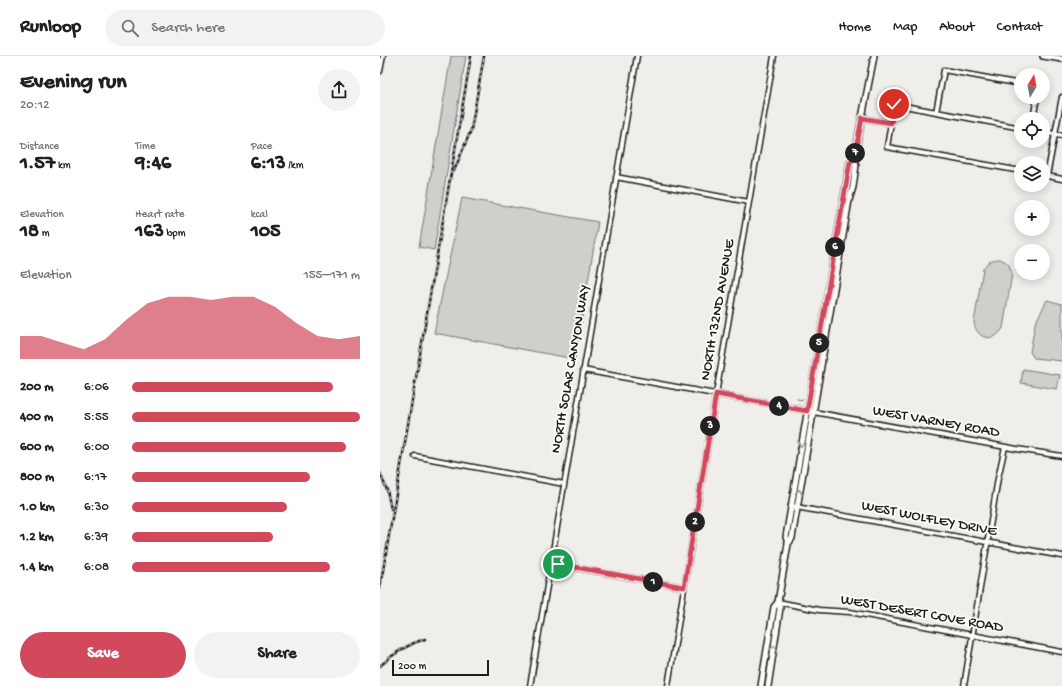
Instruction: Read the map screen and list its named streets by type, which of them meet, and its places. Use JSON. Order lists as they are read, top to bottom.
{
  "streets": {
    "street": [
      "NORTH 132ND AVENUE",
      "NORTH SOLAR CANYON WAY",
      "WEST VARNEY ROAD",
      "WEST WOLFLEY DRIVE",
      "WEST DESERT COVE ROAD"
    ]
  },
  "crossings": [
    ["NORTH 132ND AVENUE", "WEST VARNEY ROAD"],
    ["NORTH SOLAR CANYON WAY", "WEST VARNEY ROAD"]
  ],
  "scale_bar": "200 m",
  "north": "top",
  "page": {
    "header": "Runloop",
    "search": "Search here",
    "nav": [
      "Home",
      "Map",
      "About",
      "Contact"
    ],
    "heading": ["Evening run", "20:12"],
    "map_buttons": ["+", "−"],
    "stats": [
      ["Distance", "1.57 km"],
      ["Time", "9:46"],
      ["Pace", "6:13 /km"],
      ["Elevation", "18 m"],
      ["Heart rate", "163 bpm"],
      ["kcal", "105"]
    ],
    "pins": [
      "7",
      "6",
      "5",
      "4",
      "3",
      "2",
      "1"
    ],
    "chart": ["Elevation", "155–171 m"],
    "list": [
      {
        "name": "200 m",
        "note": "6:06"
      },
      {
        "name": "400 m",
        "note": "5:55"
      },
      {
        "name": "600 m",
        "note": "6:00"
      },
      {
        "name": "800 m",
        "note": "6:17"
      },
      {
        "name": "1.0 km",
        "note": "6:30"
      },
      {
        "name": "1.2 km",
        "note": "6:39"
      },
      {
        "name": "1.4 km",
        "note": "6:08"
      }
    ],
    "buttons": ["Save", "Share"],
    "scale": "200 m"
  }
}
